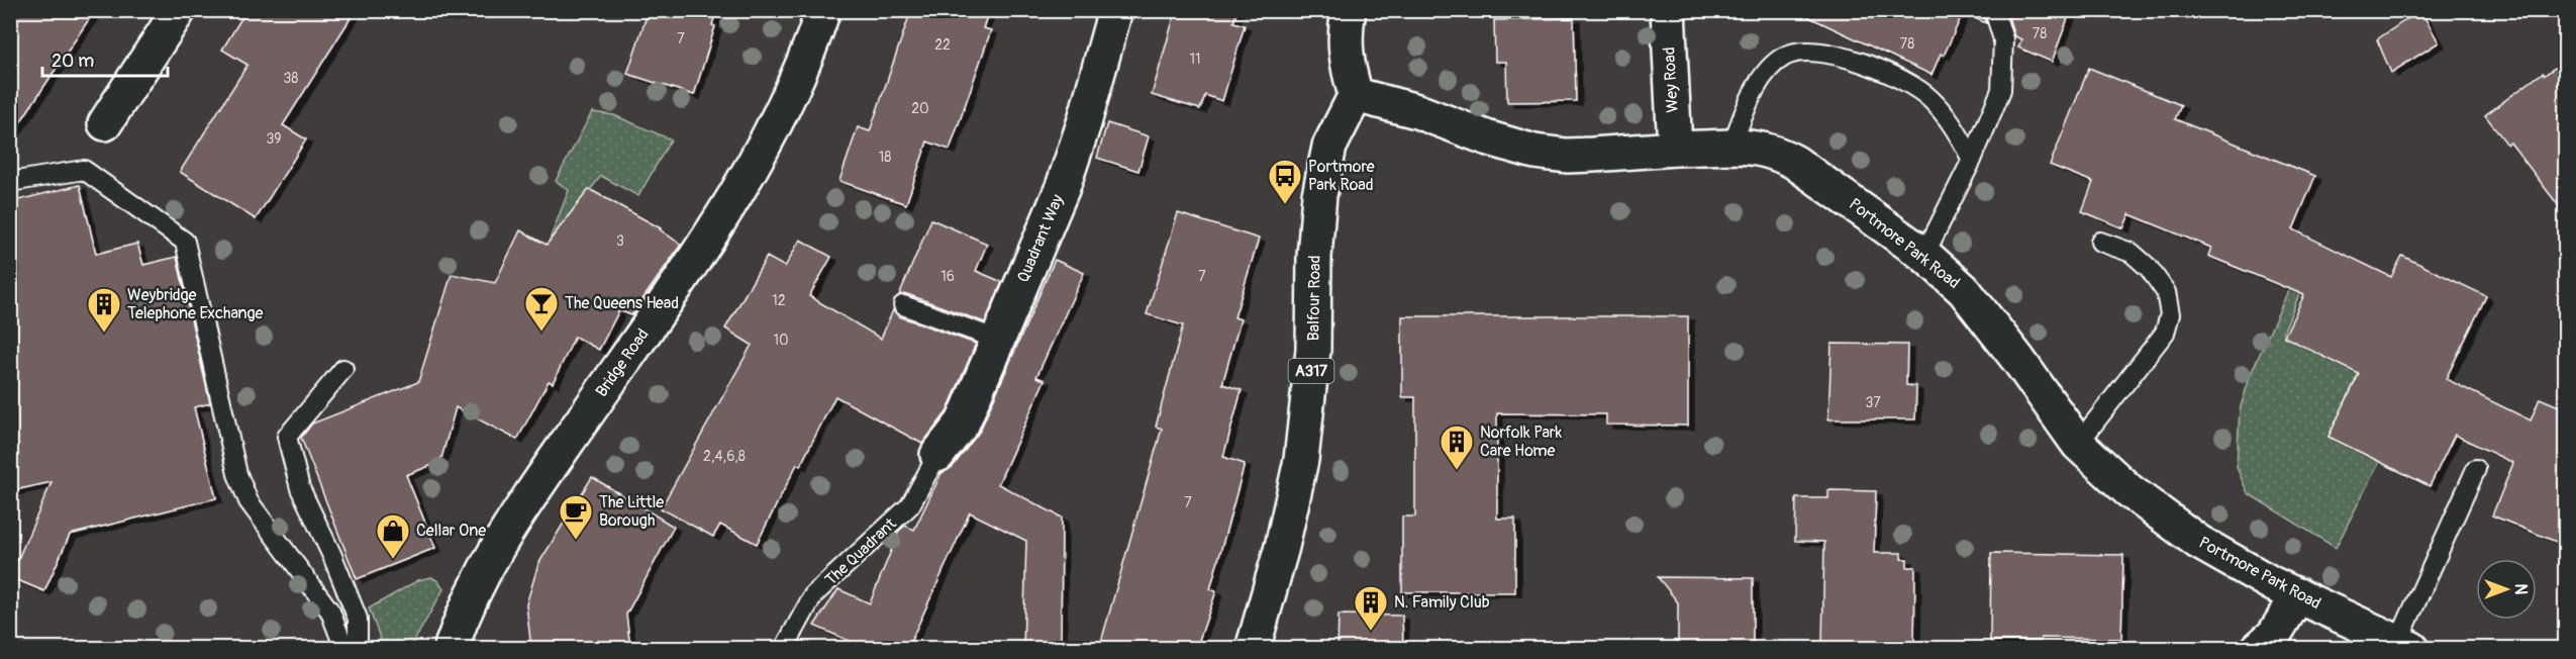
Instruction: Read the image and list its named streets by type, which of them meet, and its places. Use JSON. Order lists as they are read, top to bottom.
{
  "streets": {
    "street": [
      "Wey Road",
      "Quadrant Way",
      "Portmore Park Road",
      "Balfour Road",
      "Bridge Road",
      "A317"
    ],
    "lane": ["The Quadrant"]
  },
  "crossings": [
    ["Wey Road", "Portmore Park Road"],
    ["Quadrant Way", "The Quadrant"],
    ["Portmore Park Road", "Balfour Road"]
  ],
  "places": {
    "bus stop": ["Portmore Park Road"],
    "bar": ["The Queens Head"],
    "building": ["Weybridge Telephone Exchange", "Norfolk Park Care Home", "N. Family Club"],
    "cafe": ["The Little Borough"],
    "shop": ["Cellar One"]
  },
  "house_numbers": [
    "78",
    "7",
    "78",
    "22",
    "11",
    "38",
    "20",
    "39",
    "18",
    "3",
    "16",
    "7",
    "12",
    "10",
    "37",
    "2,4,6,8",
    "7"
  ],
  "scale_bar": "20 m",
  "north": "right"
}
